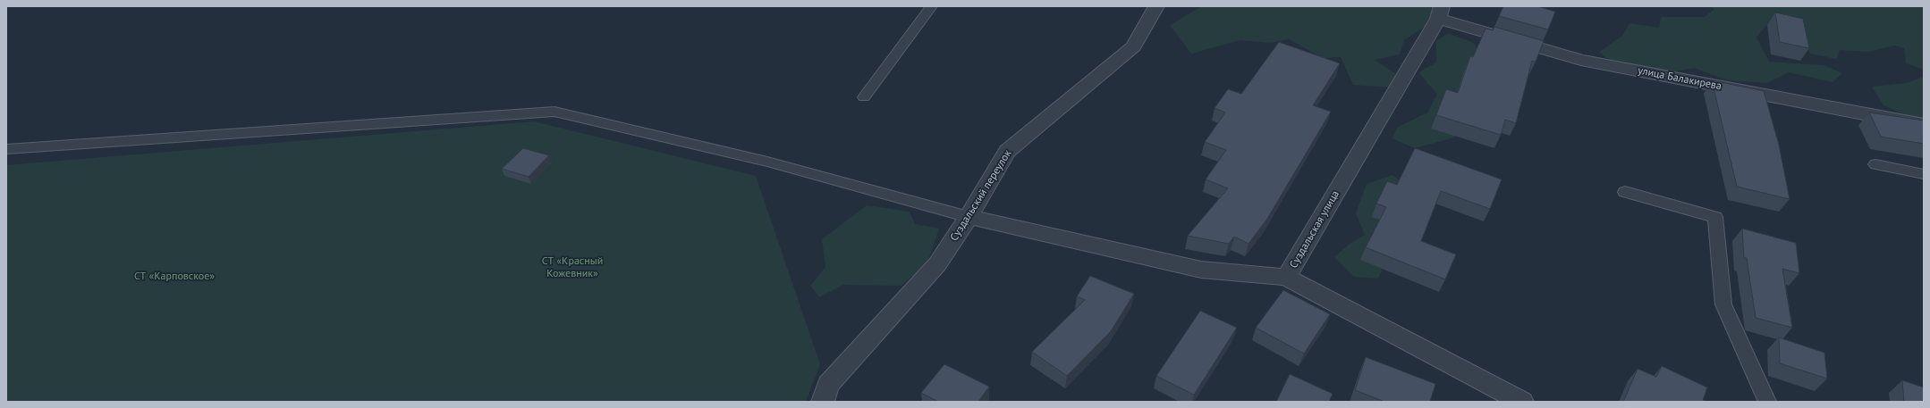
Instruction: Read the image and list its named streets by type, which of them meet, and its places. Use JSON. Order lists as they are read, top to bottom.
{
  "streets": {
    "street": ["улица Балакирева", "Суздальский переулок", "Суздальская улица"]
  },
  "crossings": [
    ["улица Балакирева", "Суздальская улица"]
  ],
  "parks": ["СТ «Красный Кожевник»", "СТ «Карповское»"]
}
